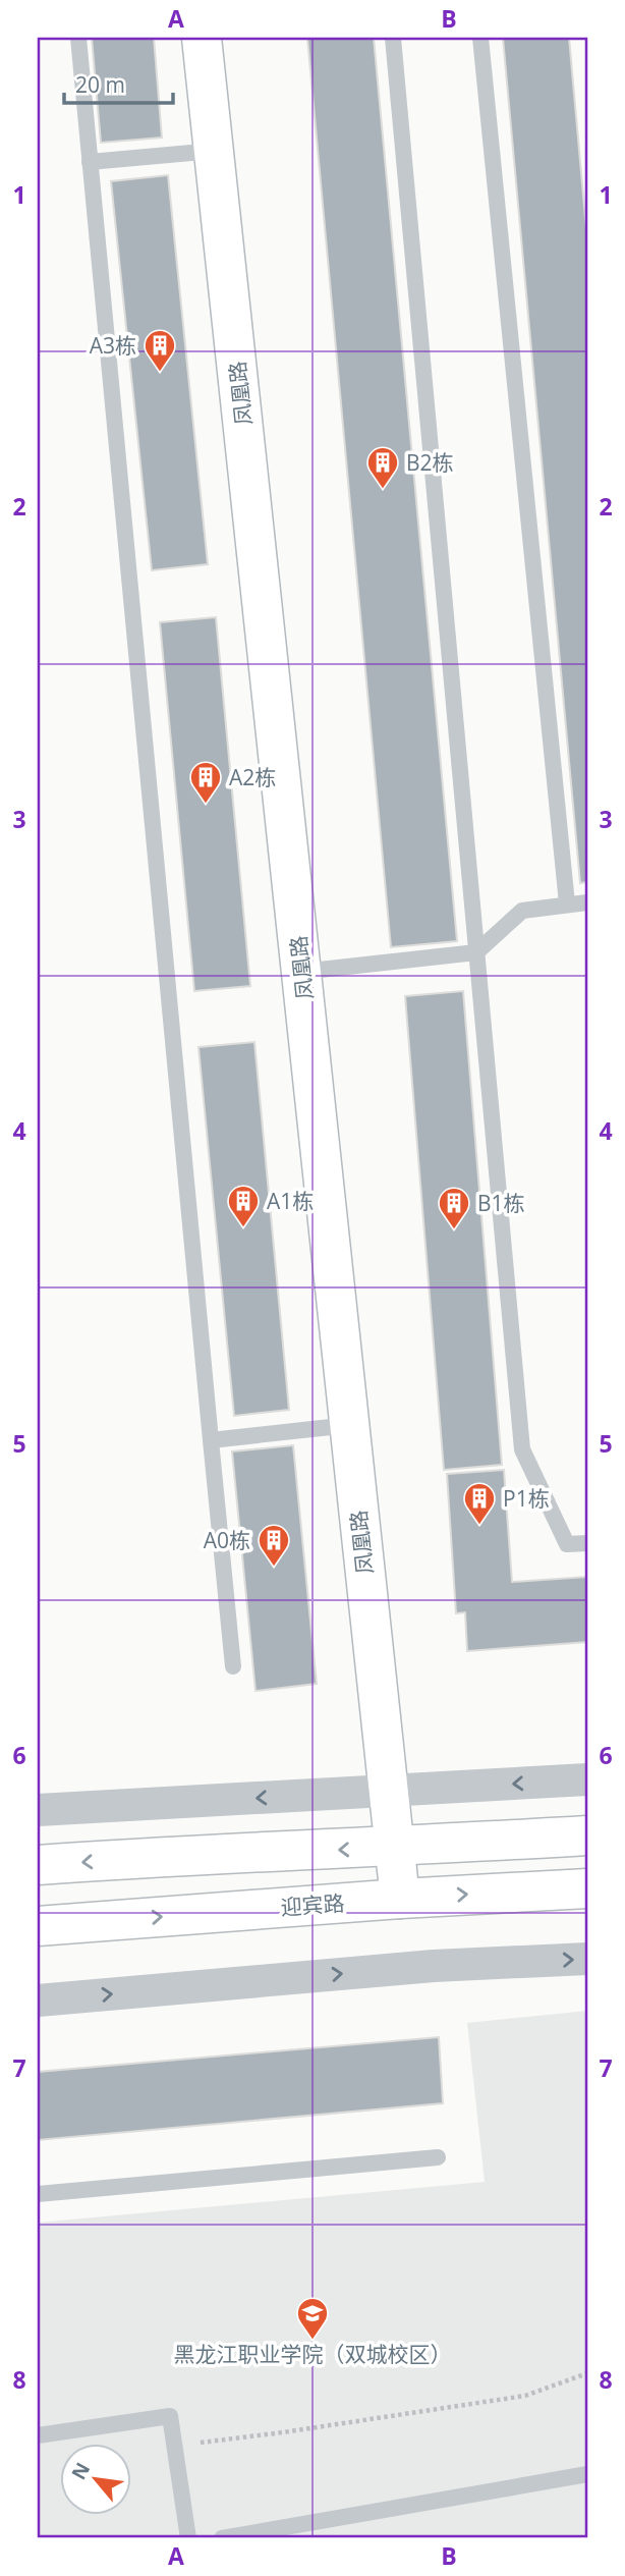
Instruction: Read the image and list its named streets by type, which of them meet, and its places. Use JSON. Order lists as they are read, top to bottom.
{
  "streets": {
    "street": ["凤凰路", "迎宾路"]
  },
  "crossings": [
    ["凤凰路", "迎宾路"]
  ],
  "places": {
    "building": [
      "A3栋",
      "B2栋",
      "A2栋",
      "A1栋",
      "B1栋",
      "P1栋",
      "A0栋"
    ],
    "school or university": ["黑龙江职业学院（双城校区）"]
  },
  "scale_bar": "20 m",
  "north": "top left",
  "grid": {
    "columns": ["A", "B"],
    "rows": [
      "1",
      "2",
      "3",
      "4",
      "5",
      "6",
      "7",
      "8"
    ]
  }
}
